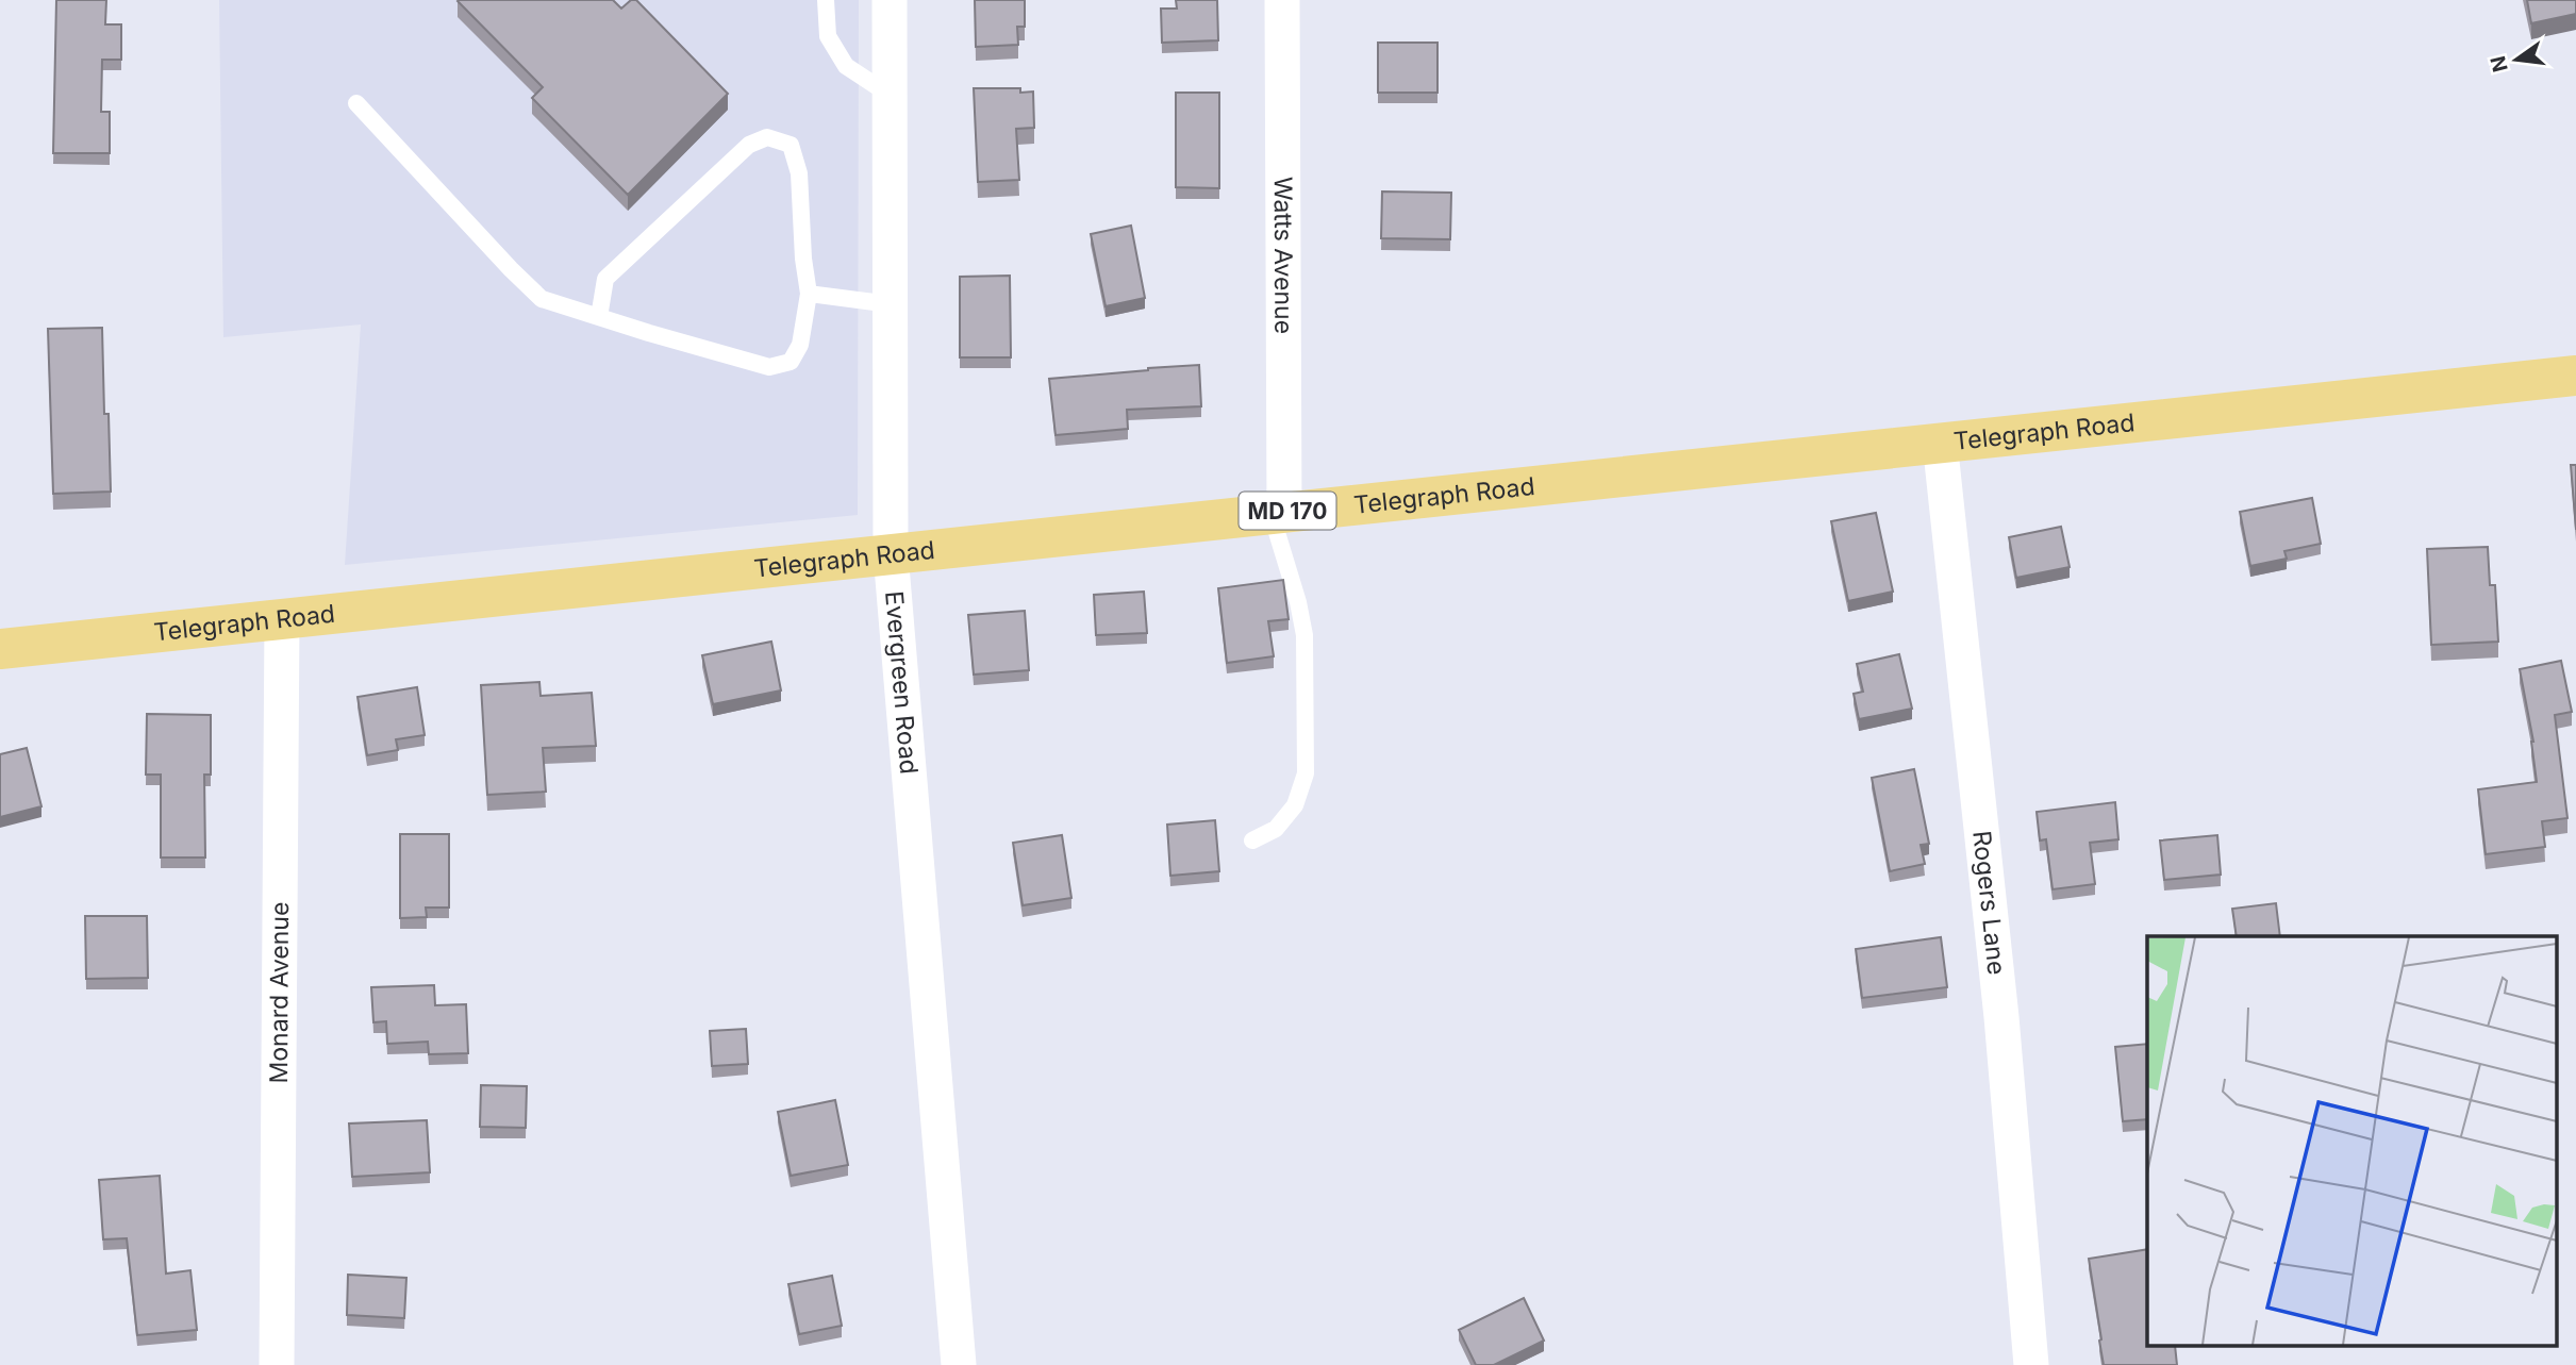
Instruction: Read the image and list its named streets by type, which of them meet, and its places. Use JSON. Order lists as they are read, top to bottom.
{
  "streets": {
    "main road": ["Telegraph Road", "MD 170"],
    "street": [
      "Watts Avenue",
      "Evergreen Road",
      "Rogers Lane",
      "Monard Avenue"
    ]
  },
  "crossings": [
    ["Watts Avenue", "Telegraph Road"],
    ["Telegraph Road", "Evergreen Road"],
    ["Telegraph Road", "Rogers Lane"],
    ["Telegraph Road", "Monard Avenue"]
  ],
  "north": "left"
}
